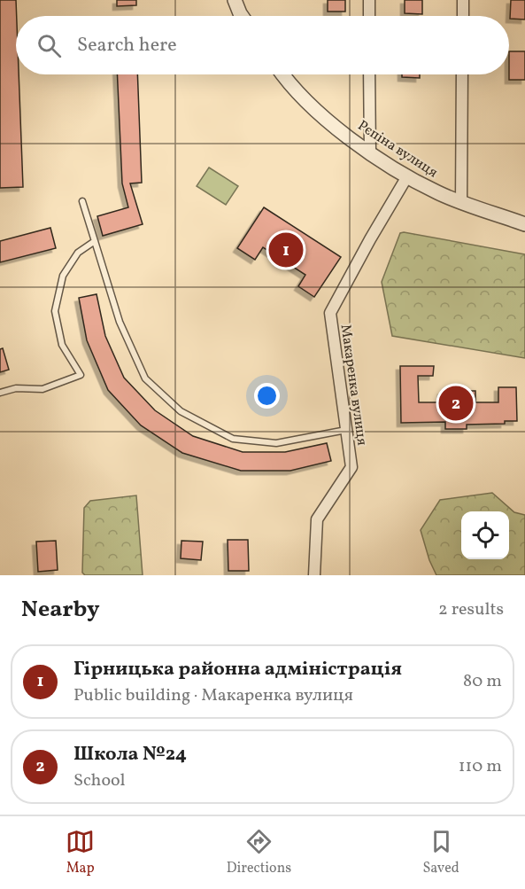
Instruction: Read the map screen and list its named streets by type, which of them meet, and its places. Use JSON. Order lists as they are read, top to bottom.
{
  "streets": {
    "street": ["Рєпіна вулиця", "Макаренка вулиця"]
  },
  "crossings": [
    ["Рєпіна вулиця", "Макаренка вулиця"]
  ],
  "page": {
    "search": "Search here",
    "pins": ["1", "2"],
    "heading": ["Nearby", "2 results"],
    "list": [
      {
        "mark": "1",
        "name": "Гірницька районна адміністрація",
        "note": "Public building · Макаренка вулиця",
        "value": "80 m"
      },
      {
        "mark": "2",
        "name": "Школа №24",
        "note": "School",
        "value": "110 m"
      }
    ],
    "nav": ["Map", "Directions", "Saved"]
  }
}
